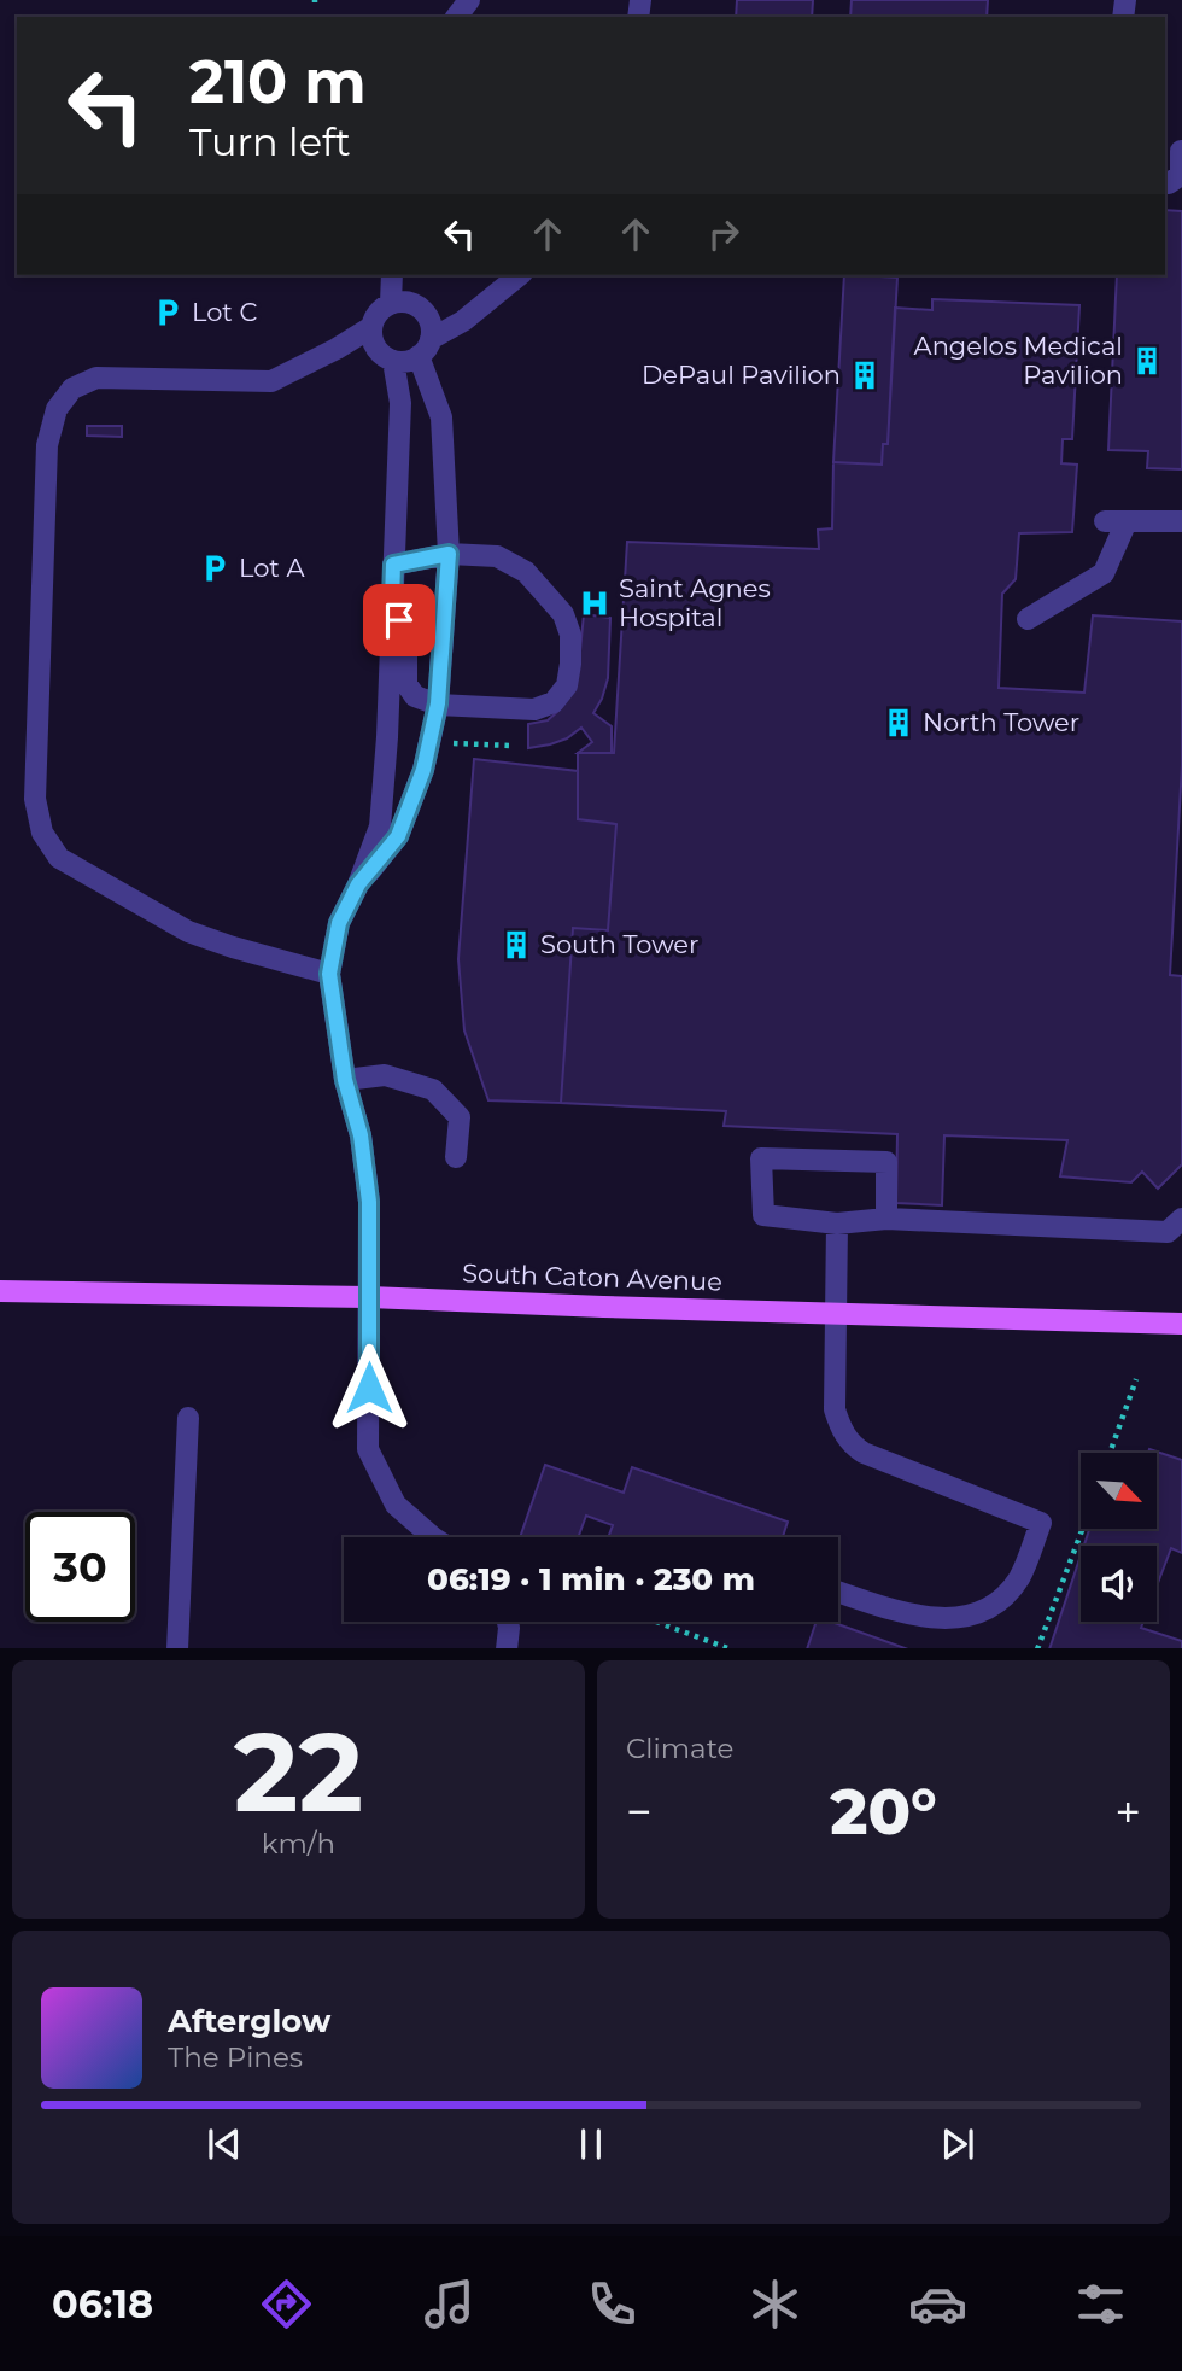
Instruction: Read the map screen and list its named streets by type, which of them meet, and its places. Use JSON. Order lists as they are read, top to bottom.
{
  "streets": {
    "main road": ["South Caton Avenue"]
  },
  "places": {
    "parking": ["Lot C", "Lot A"],
    "building": [
      "Angelos Medical Pavilion",
      "DePaul Pavilion",
      "North Tower",
      "South Tower"
    ],
    "hospital": ["Saint Agnes Hospital"]
  },
  "north": "bottom right",
  "page": {
    "turn": ["210 m", "Turn left"],
    "limit": "30",
    "trip": "06:19 · 1 min · 230 m",
    "tile": [
      ["22", "km/h"],
      "Climate"
    ],
    "heat": ["−", "20°", "+"],
    "song": ["Afterglow", "The Pines"],
    "tabs": "06:18"
  }
}
